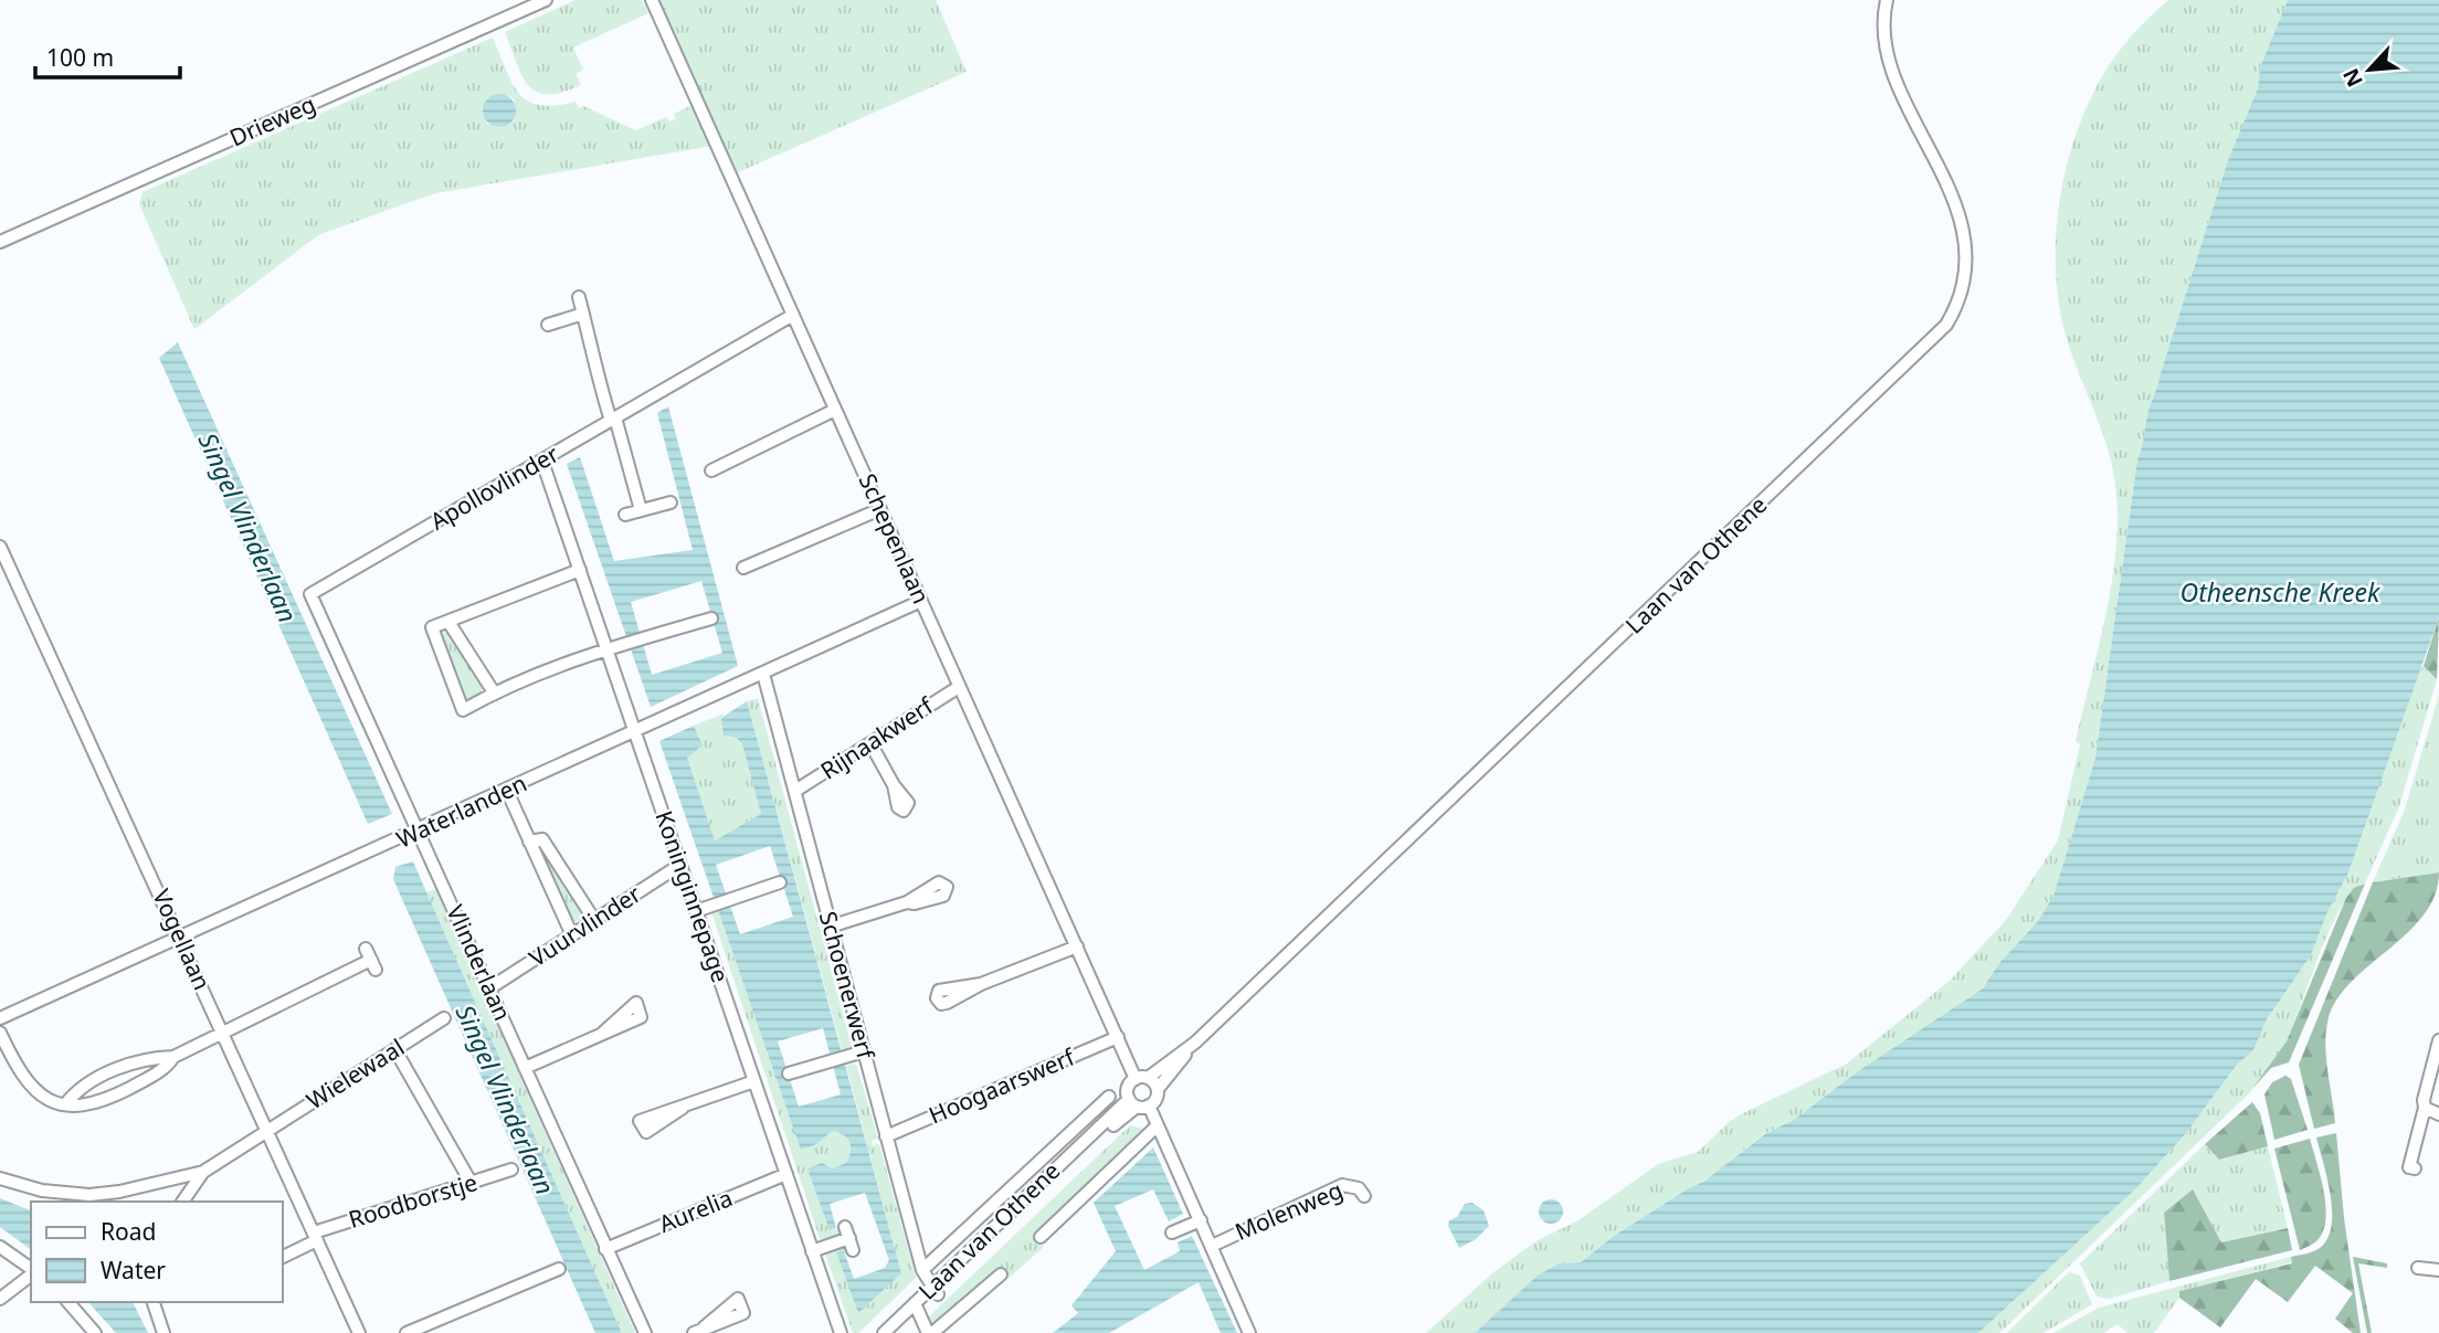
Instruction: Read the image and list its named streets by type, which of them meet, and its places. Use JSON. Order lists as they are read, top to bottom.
{
  "streets": {
    "street": [
      "Drieweg",
      "Apollovlinder",
      "Schepenlaan",
      "Laan van Othene",
      "Rijnaakwerf",
      "Waterlanden",
      "Koninginnepage",
      "Vuurvlinder",
      "Vogellaan",
      "Vlinderlaan",
      "Schoenerwerf",
      "Wielewaal",
      "Hoogaarswerf",
      "Roodborstje",
      "Aurelia",
      "Molenweg"
    ]
  },
  "crossings": [
    ["Apollovlinder", "Schepenlaan"],
    ["Apollovlinder", "Koninginnepage"],
    ["Apollovlinder", "Vlinderlaan"],
    ["Schepenlaan", "Laan van Othene"],
    ["Schepenlaan", "Rijnaakwerf"],
    ["Schepenlaan", "Waterlanden"],
    ["Schepenlaan", "Hoogaarswerf"],
    ["Laan van Othene", "Schoenerwerf"],
    ["Rijnaakwerf", "Schoenerwerf"],
    ["Waterlanden", "Koninginnepage"],
    ["Waterlanden", "Vogellaan"],
    ["Waterlanden", "Vlinderlaan"],
    ["Waterlanden", "Schoenerwerf"],
    ["Koninginnepage", "Vuurvlinder"],
    ["Koninginnepage", "Aurelia"],
    ["Vuurvlinder", "Vlinderlaan"],
    ["Vogellaan", "Wielewaal"],
    ["Vogellaan", "Roodborstje"],
    ["Vlinderlaan", "Aurelia"],
    ["Schoenerwerf", "Hoogaarswerf"]
  ],
  "water": ["Singel Vlinderlaan", "Otheensche Kreek"],
  "legend": ["Road", "Water"],
  "scale_bar": "100 m",
  "north": "bottom left"
}
